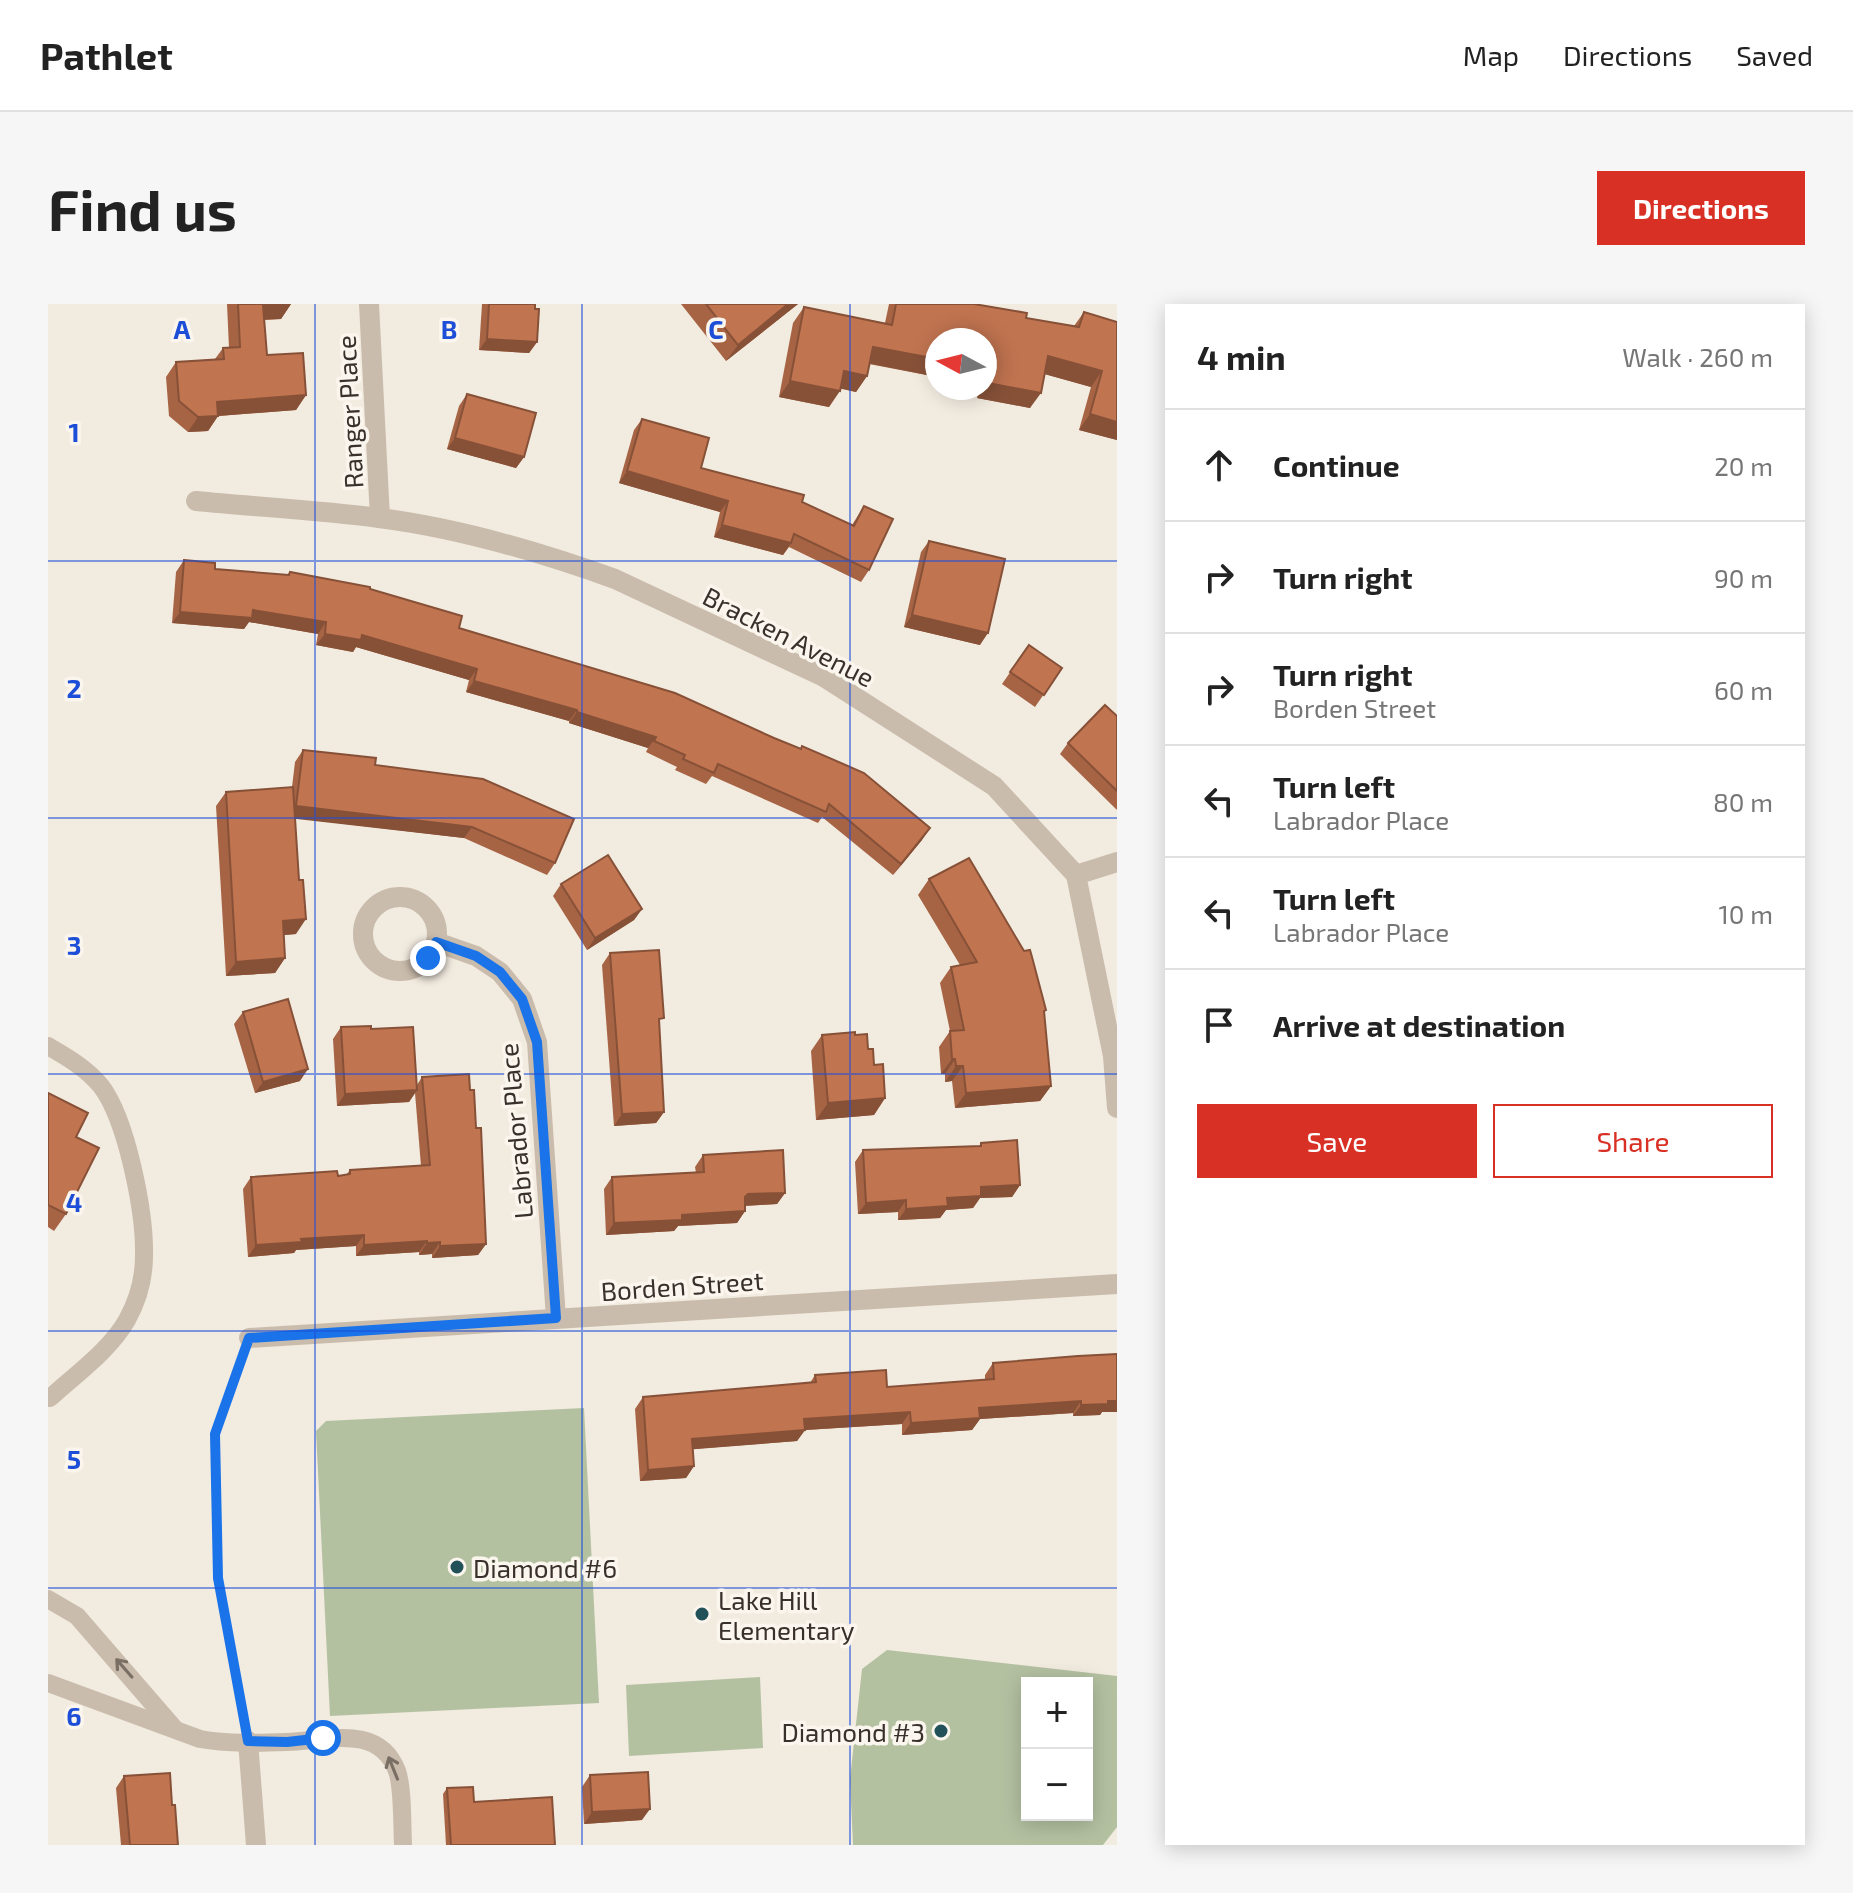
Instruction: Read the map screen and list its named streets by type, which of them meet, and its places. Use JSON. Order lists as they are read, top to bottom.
{
  "streets": {
    "street": [
      "Ranger Place",
      "Bracken Avenue",
      "Labrador Place",
      "Borden Street"
    ]
  },
  "crossings": [
    ["Ranger Place", "Bracken Avenue"],
    ["Labrador Place", "Borden Street"]
  ],
  "places": ["Diamond #6", "Lake Hill Elementary", "Diamond #3"],
  "north": "left",
  "page": {
    "header": "Pathlet",
    "nav": ["Map", "Directions", "Saved"],
    "buttons": [
      "Directions",
      ["Save", "Share"]
    ],
    "title": "Find us",
    "heading": ["4 min", "Walk · 260 m"],
    "list": [
      ["Continue", "20 m"],
      ["Turn right", "90 m"],
      ["Turn right", "Borden Street", "60 m"],
      ["Turn left", "Labrador Place", "80 m"],
      ["Turn left", "Labrador Place", "10 m"],
      "Arrive at destination"
    ],
    "map_buttons": ["+", "−"]
  },
  "grid": {
    "columns": ["A", "B", "C"],
    "rows": [
      "1",
      "2",
      "3",
      "4",
      "5",
      "6"
    ]
  }
}
